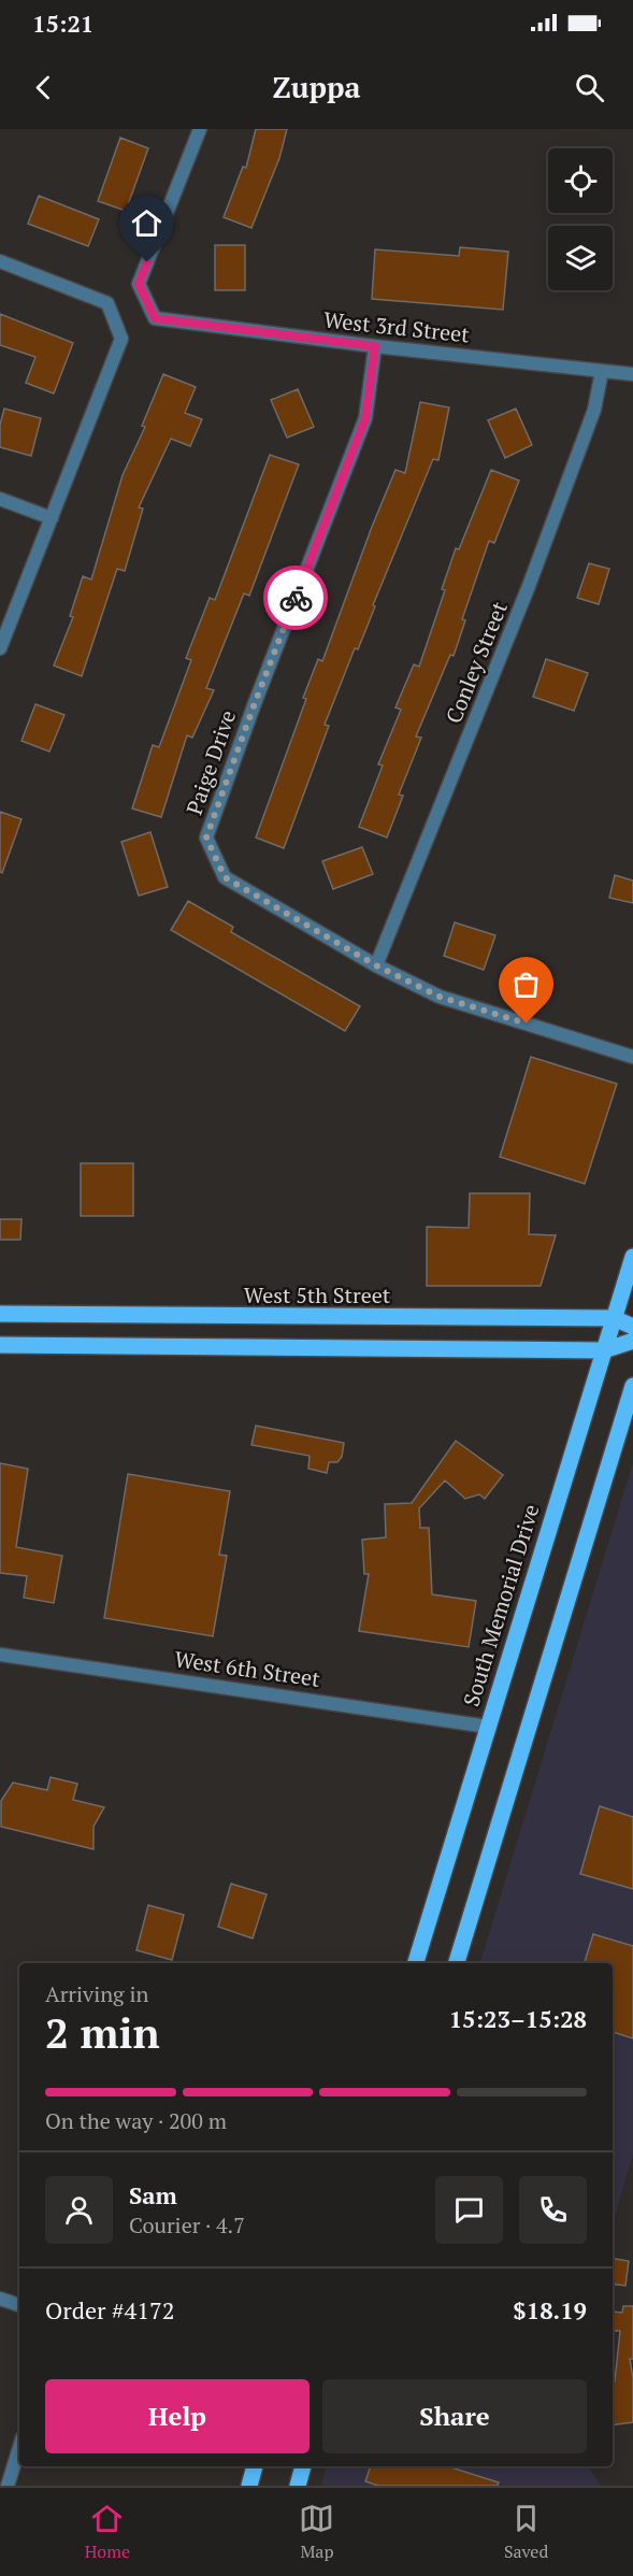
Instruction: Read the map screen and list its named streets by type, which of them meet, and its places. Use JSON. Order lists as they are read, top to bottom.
{
  "streets": {
    "main road": ["West 5th Street", "South Memorial Drive"],
    "street": [
      "West 3rd Street",
      "Conley Street",
      "Paige Drive",
      "West 6th Street"
    ]
  },
  "crossings": [
    ["West 3rd Street", "Conley Street"],
    ["West 3rd Street", "Paige Drive"],
    ["Conley Street", "Paige Drive"],
    ["West 5th Street", "South Memorial Drive"],
    ["South Memorial Drive", "West 6th Street"]
  ],
  "page": {
    "status": "15:21",
    "header": "Zuppa",
    "heading": ["2 min", "Arriving in", "15:23–15:28"],
    "panel": [
      "Sam",
      "Courier · 4.7",
      "Order #4172",
      "$18.19"
    ],
    "bar": "On the way · 200 m",
    "buttons": ["Help", "Share"],
    "tabs": ["Home", "Map", "Saved"]
  }
}
